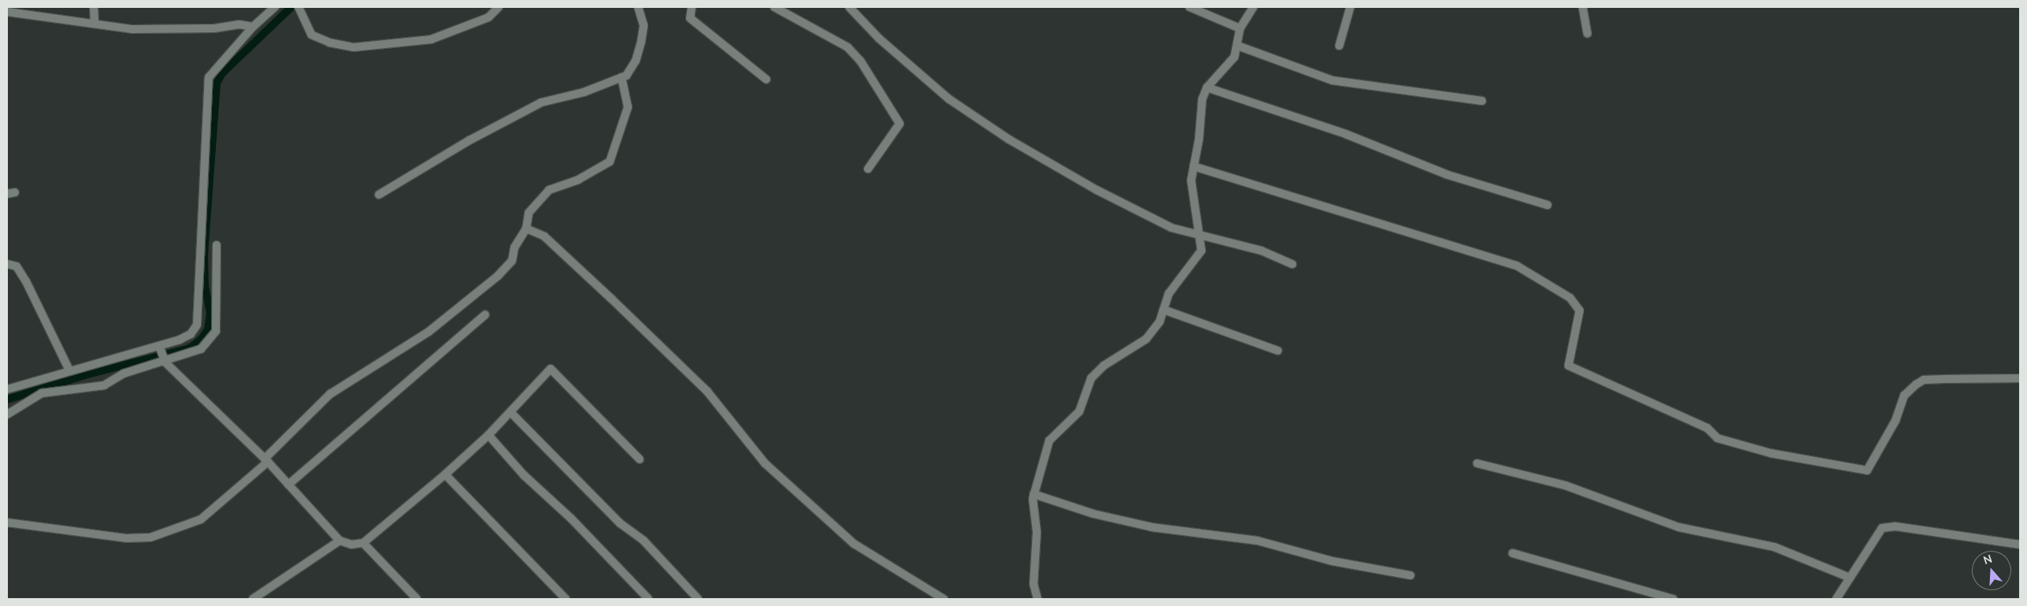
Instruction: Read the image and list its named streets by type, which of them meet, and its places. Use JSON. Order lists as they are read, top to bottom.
{
  "north": "top"
}
